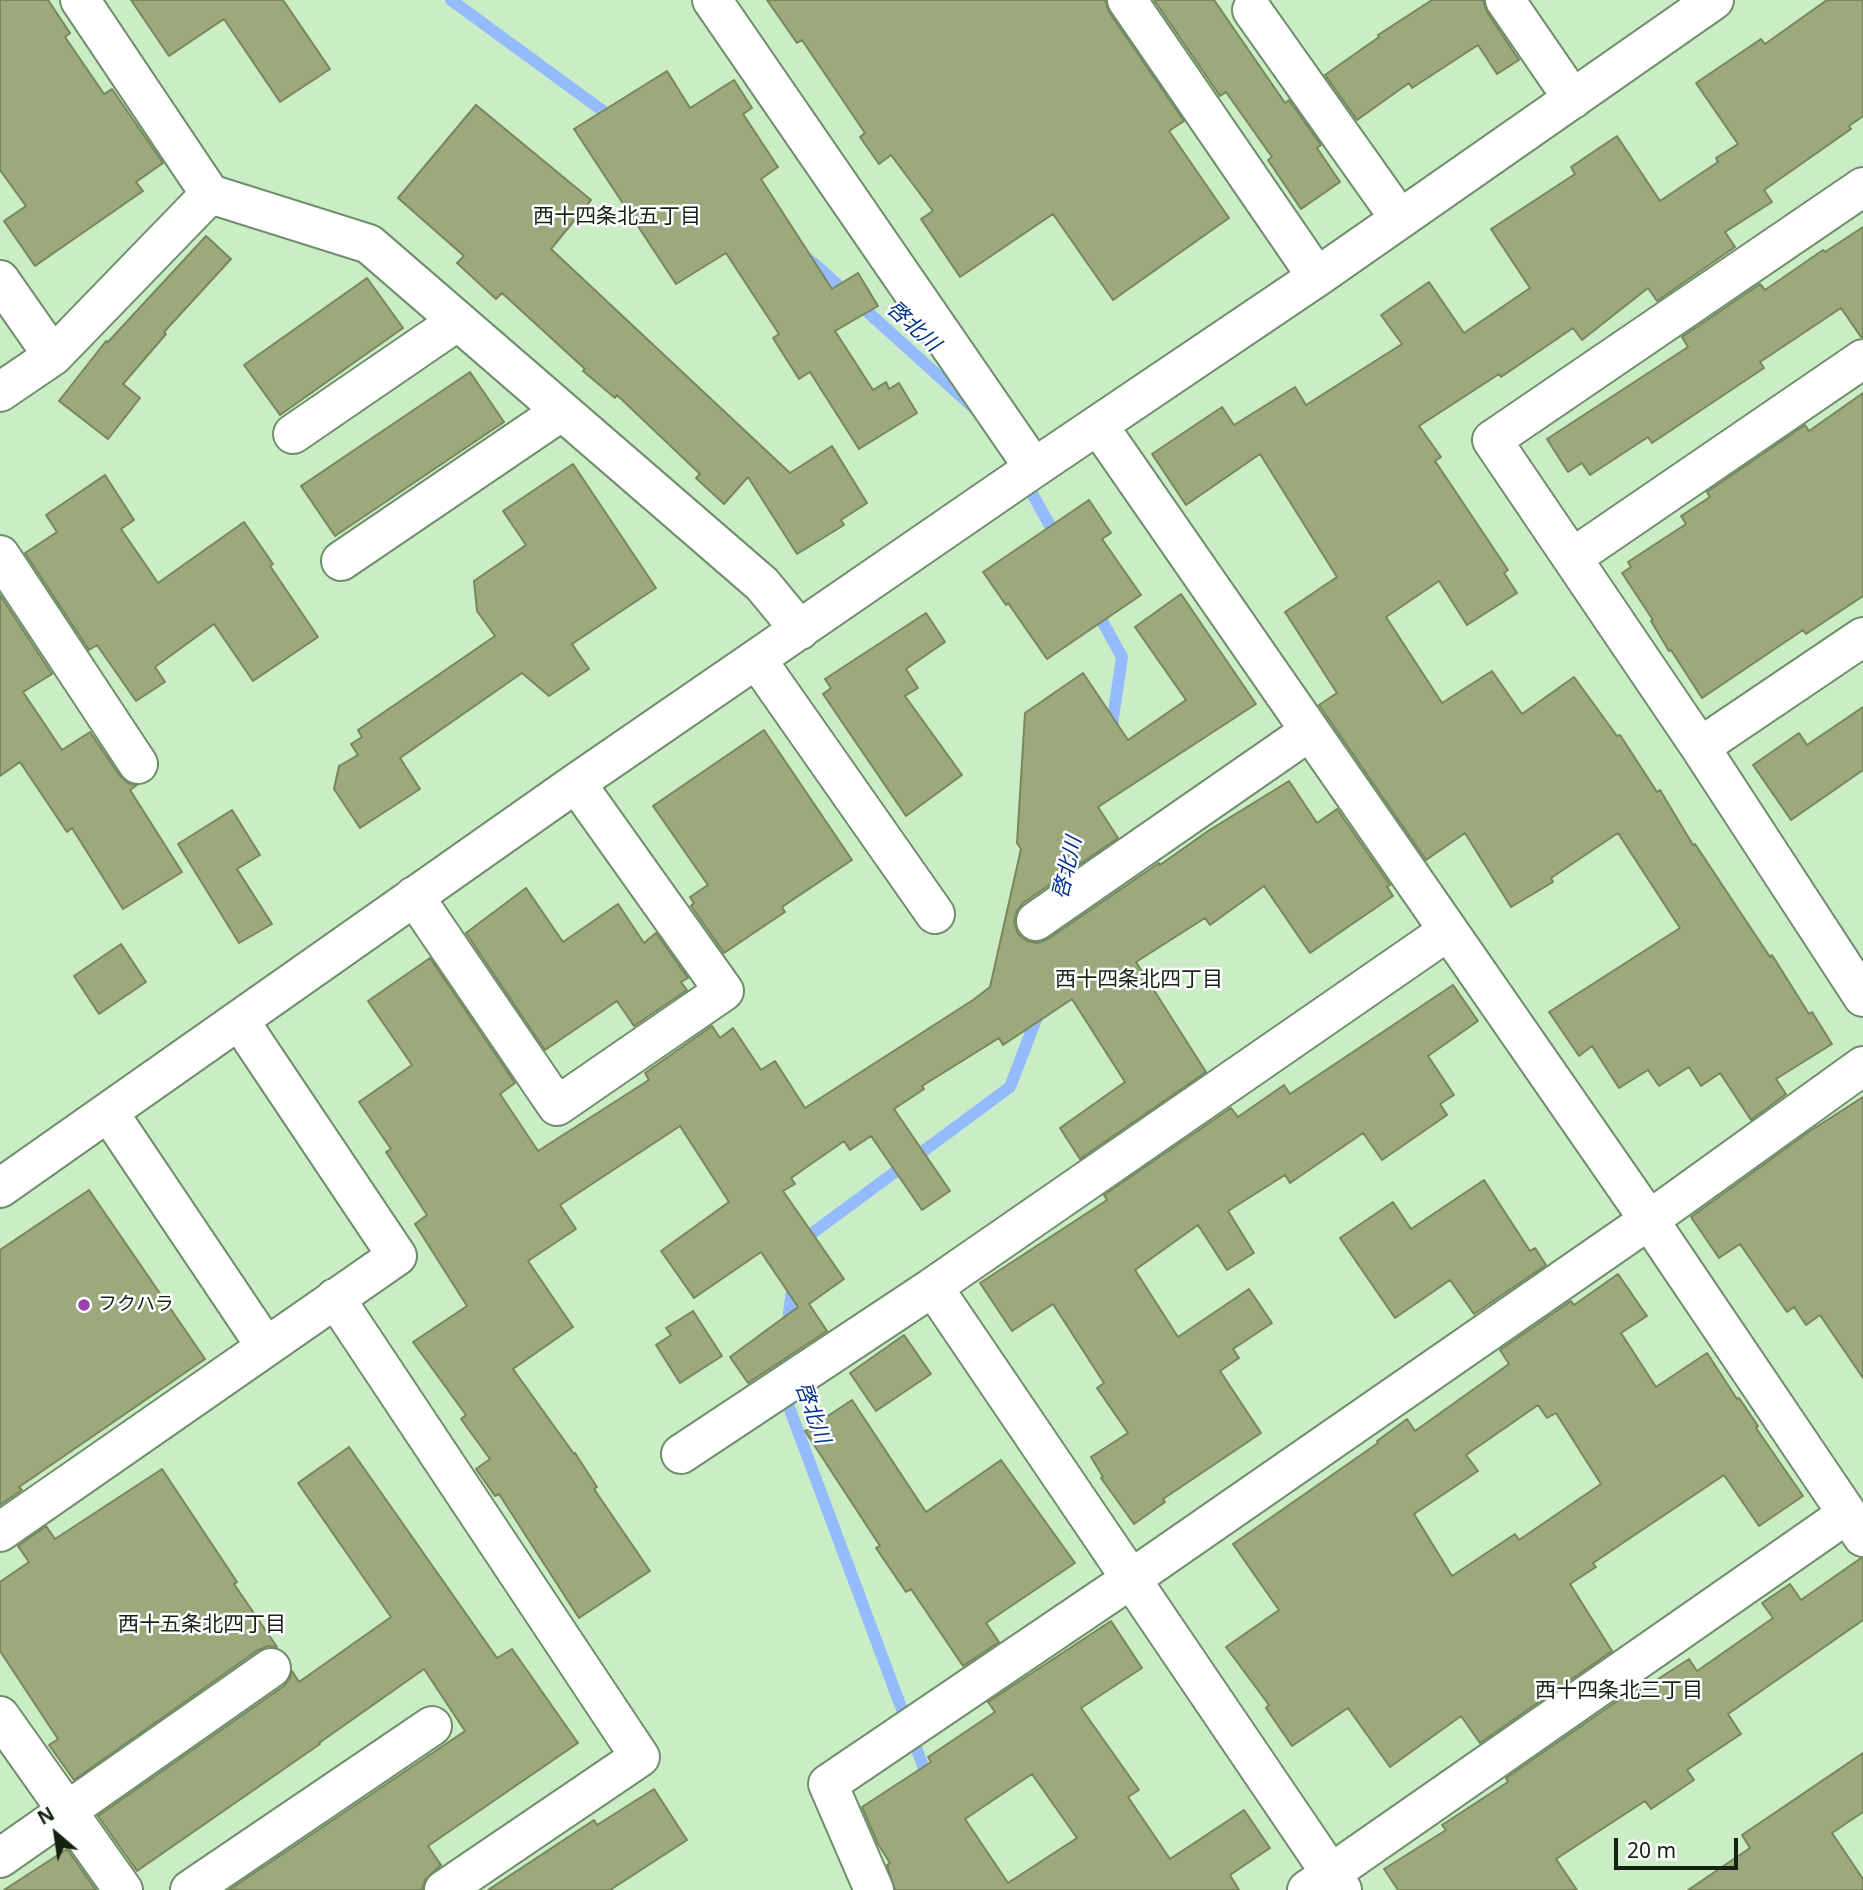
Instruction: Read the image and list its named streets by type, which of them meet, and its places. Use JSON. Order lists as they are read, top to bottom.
{
  "districts": [
    "西十四条北五丁目",
    "西十四条北四丁目",
    "西十五条北四丁目",
    "西十四条北三丁目"
  ],
  "water": ["啓北川"],
  "places": ["フクハラ"],
  "scale_bar": "20 m",
  "north": "top left"
}
